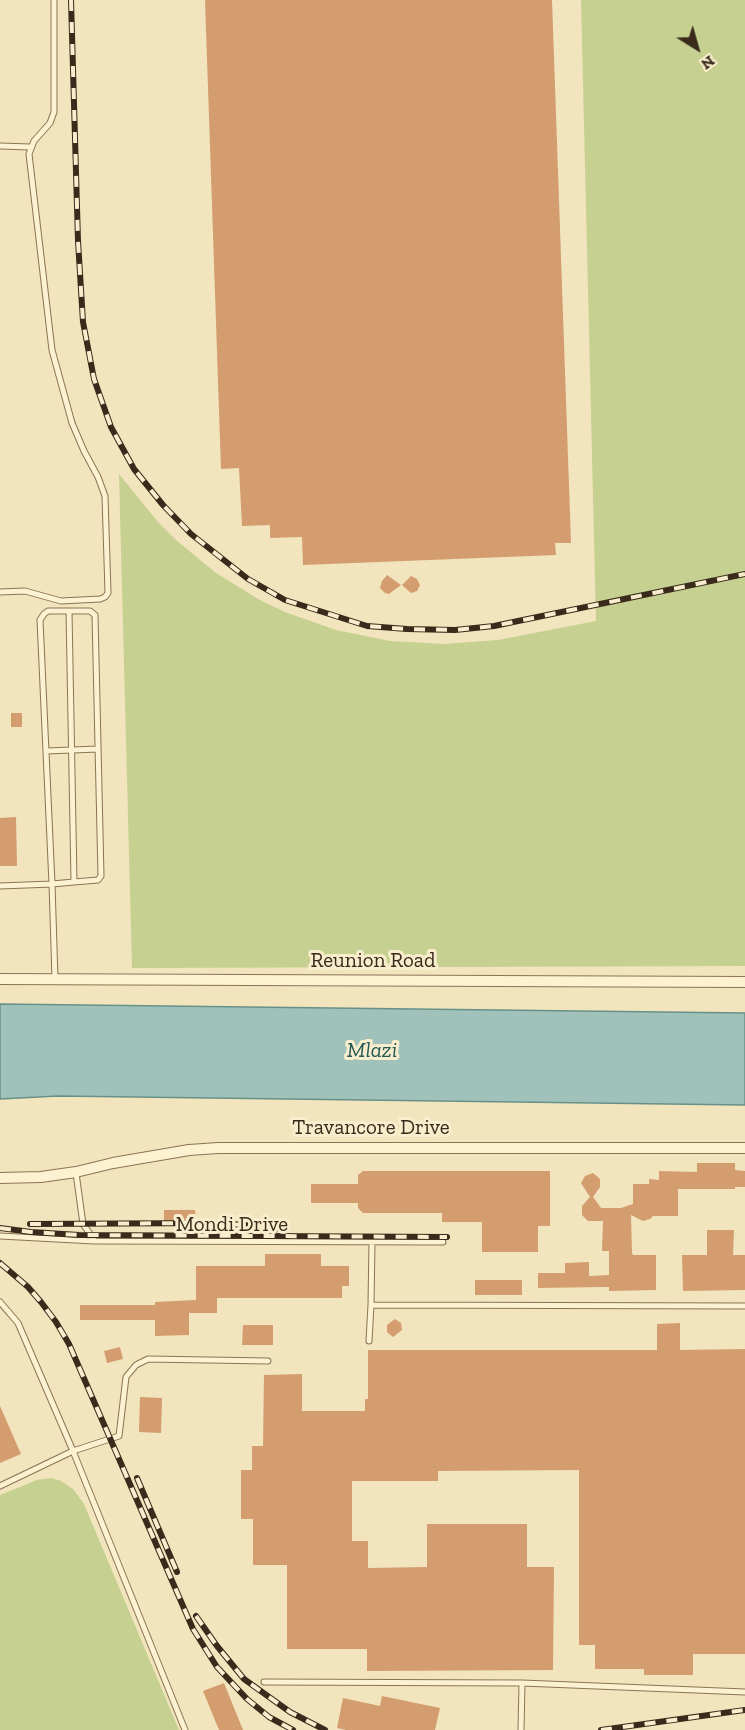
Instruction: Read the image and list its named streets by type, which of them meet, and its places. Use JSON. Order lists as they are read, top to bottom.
{
  "streets": {
    "street": ["Reunion Road", "Travancore Drive"],
    "lane": ["Mondi Drive"]
  },
  "water": ["Mlazi"],
  "north": "bottom right"
}
